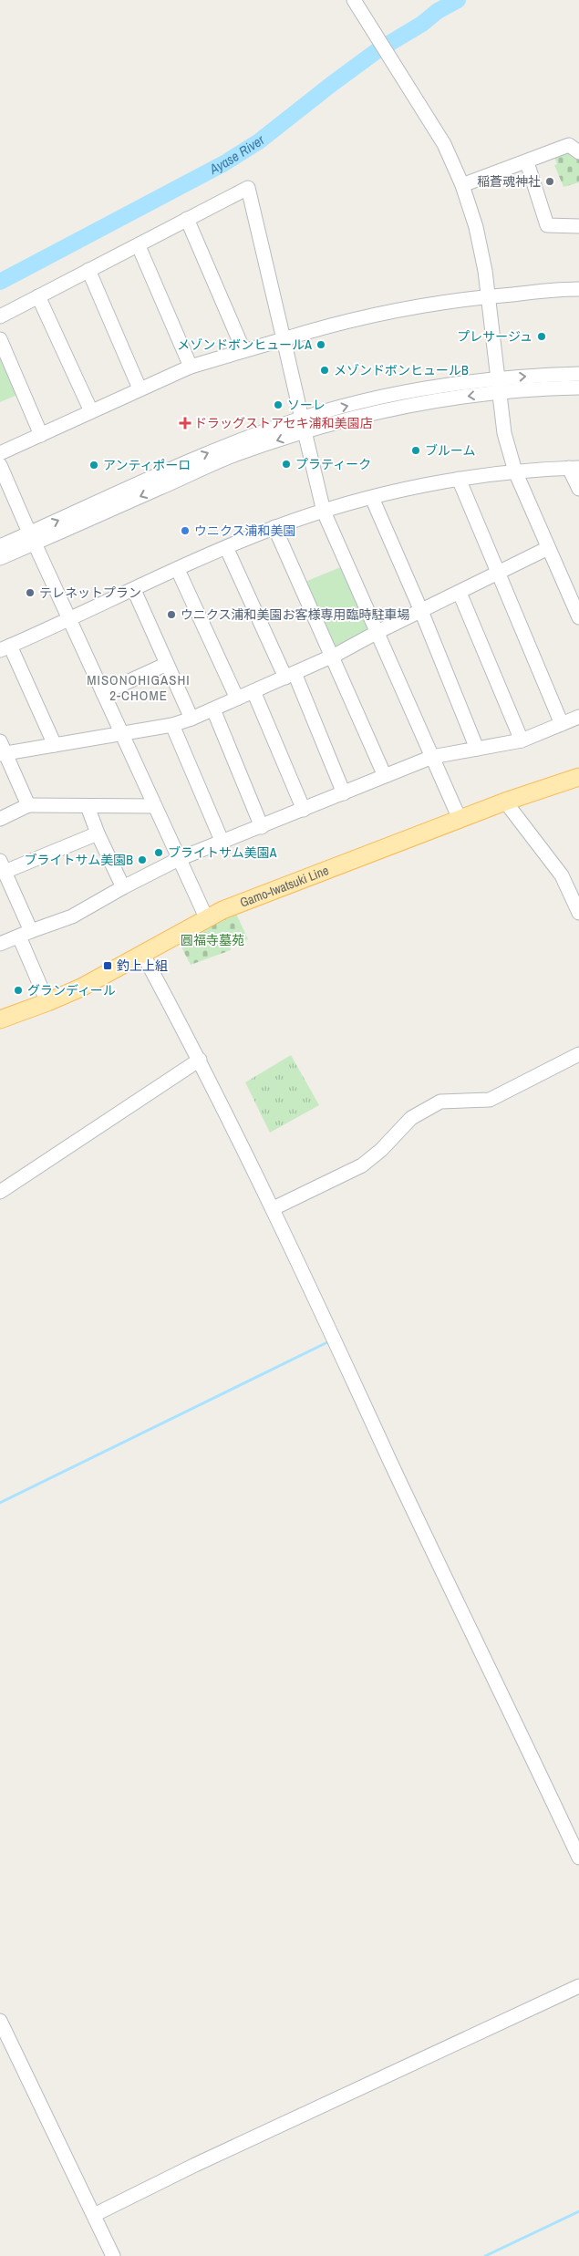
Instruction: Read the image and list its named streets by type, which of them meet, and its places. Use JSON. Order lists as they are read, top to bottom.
{
  "streets": {
    "main road": ["Gamo-Iwatsuki Line"]
  },
  "districts": ["MISONOHIGASHI 2-CHOME"],
  "water": ["Ayase River"],
  "parks": ["圓福寺墓苑"],
  "places": {
    "other": [
      "稲蒼魂神社",
      "プレサージュ",
      "メゾンドボンヒュールA",
      "メゾンドボンヒュールB",
      "ソーレ",
      "ブルーム",
      "プラティーク",
      "アンティポーロ",
      "ウニクス浦和美園",
      "テレネットプラン",
      "ウニクス浦和美園お客様専用臨時駐車場",
      "ブライトサム美園A",
      "ブライトサム美園B",
      "グランディール"
    ],
    "health": ["ドラッグストアセキ浦和美園店"],
    "transit": ["釣上上組"]
  }
}
